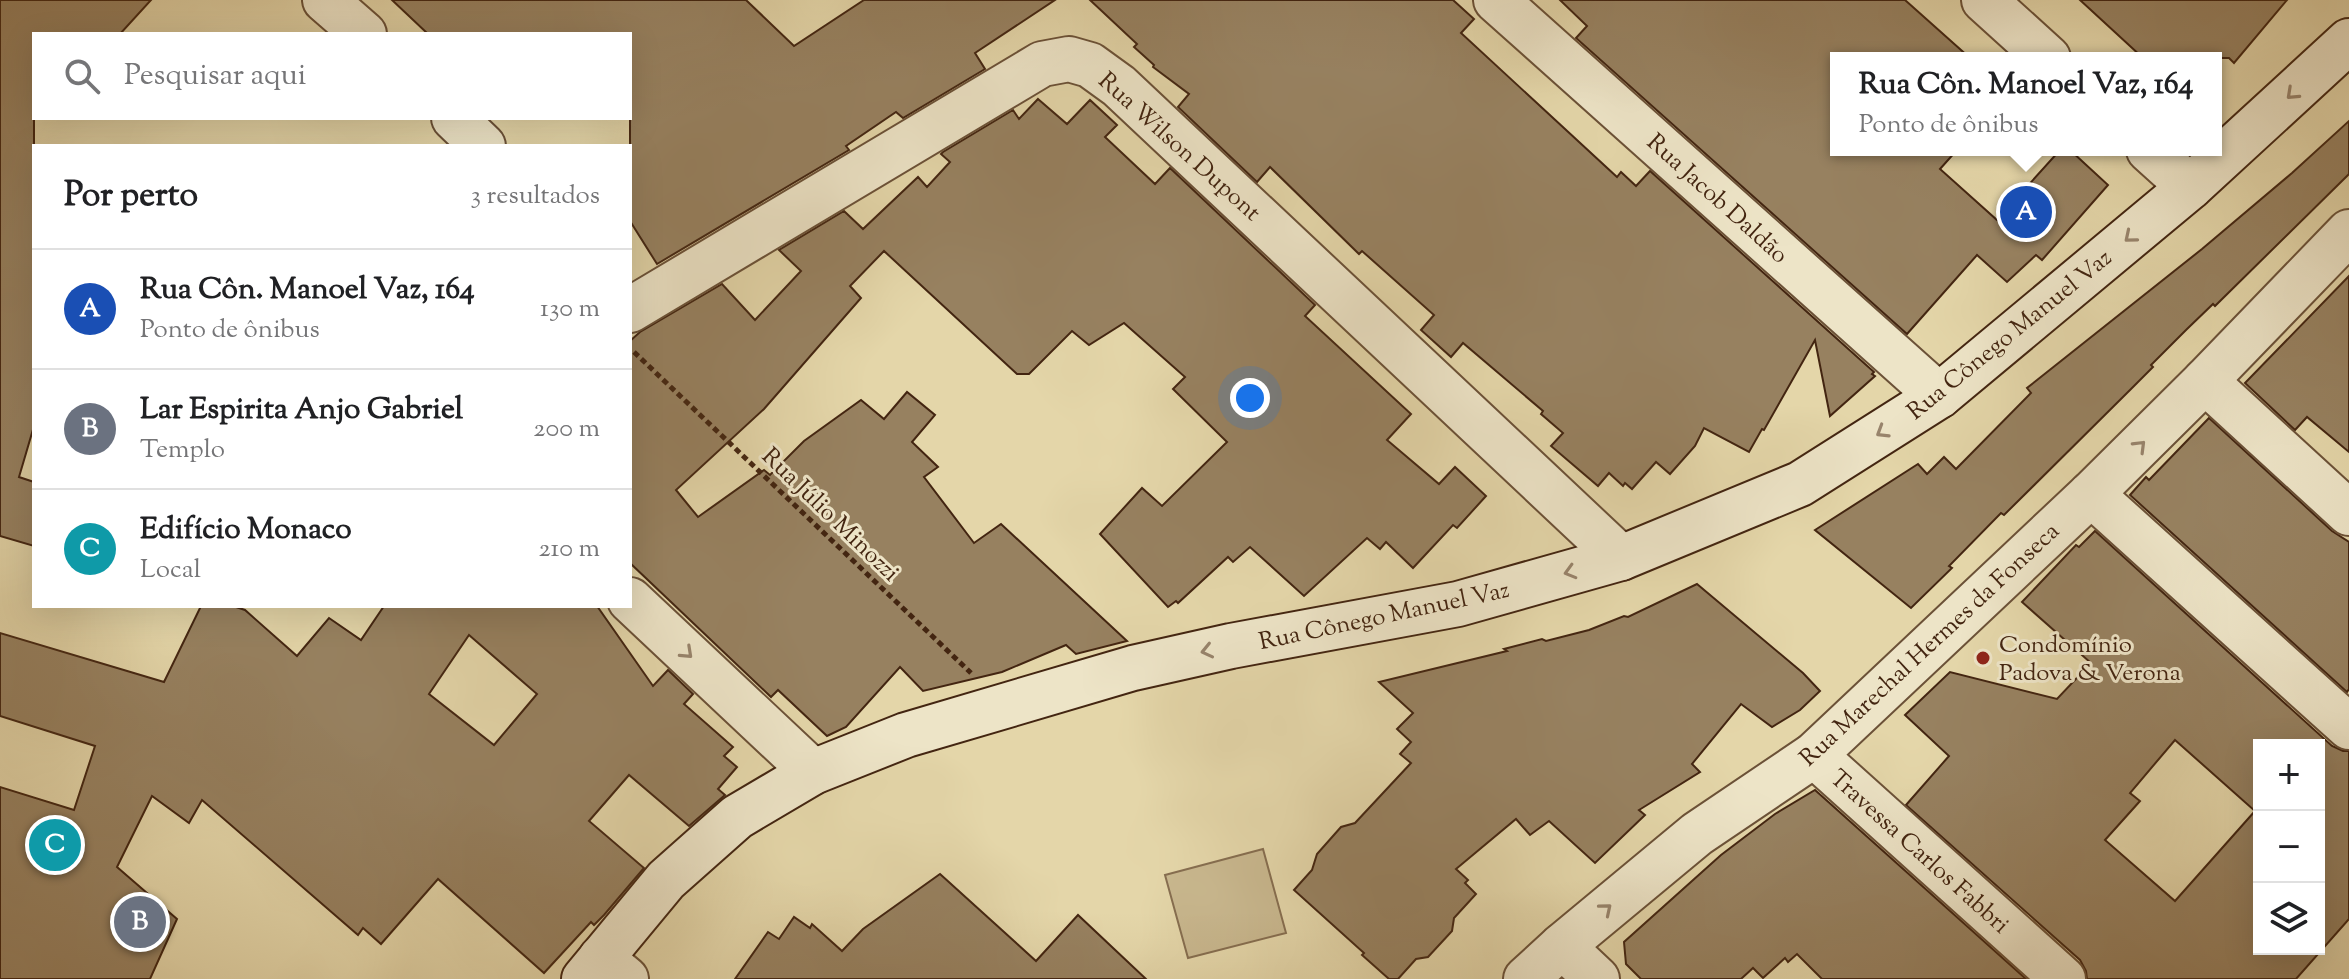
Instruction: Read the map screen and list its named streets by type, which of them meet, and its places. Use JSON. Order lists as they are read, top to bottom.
{
  "streets": {
    "street": [
      "Rua Wilson Dupont",
      "Rua Jacob Daldão",
      "Rua Cônego Manuel Vaz",
      "Rua Marechal Hermes da Fonseca",
      "Travessa Carlos Fabbri"
    ],
    "path": ["Rua Júlio Minozzi"]
  },
  "crossings": [
    ["Rua Wilson Dupont", "Rua Cônego Manuel Vaz"],
    ["Rua Jacob Daldão", "Rua Cônego Manuel Vaz"],
    ["Rua Cônego Manuel Vaz", "Rua Júlio Minozzi"],
    ["Rua Marechal Hermes da Fonseca", "Travessa Carlos Fabbri"]
  ],
  "one_way": ["Rua Cônego Manuel Vaz", "Rua Marechal Hermes da Fonseca"],
  "places": ["Condomínio Padova & Verona"],
  "page": {
    "search": "Pesquisar aqui",
    "popup": ["Rua Côn. Manoel Vaz, 164", "Ponto de ônibus"],
    "heading": ["Por perto", "3 resultados"],
    "pins": ["A", "C", "B"],
    "list": [
      {
        "mark": "A",
        "name": "Rua Côn. Manoel Vaz, 164",
        "note": "Ponto de ônibus",
        "value": "130 m"
      },
      {
        "mark": "B",
        "name": "Lar Espirita Anjo Gabriel",
        "note": "Templo",
        "value": "200 m"
      },
      {
        "mark": "C",
        "name": "Edifício Monaco",
        "note": "Local",
        "value": "210 m"
      }
    ],
    "map_buttons": ["+", "−"]
  }
}
